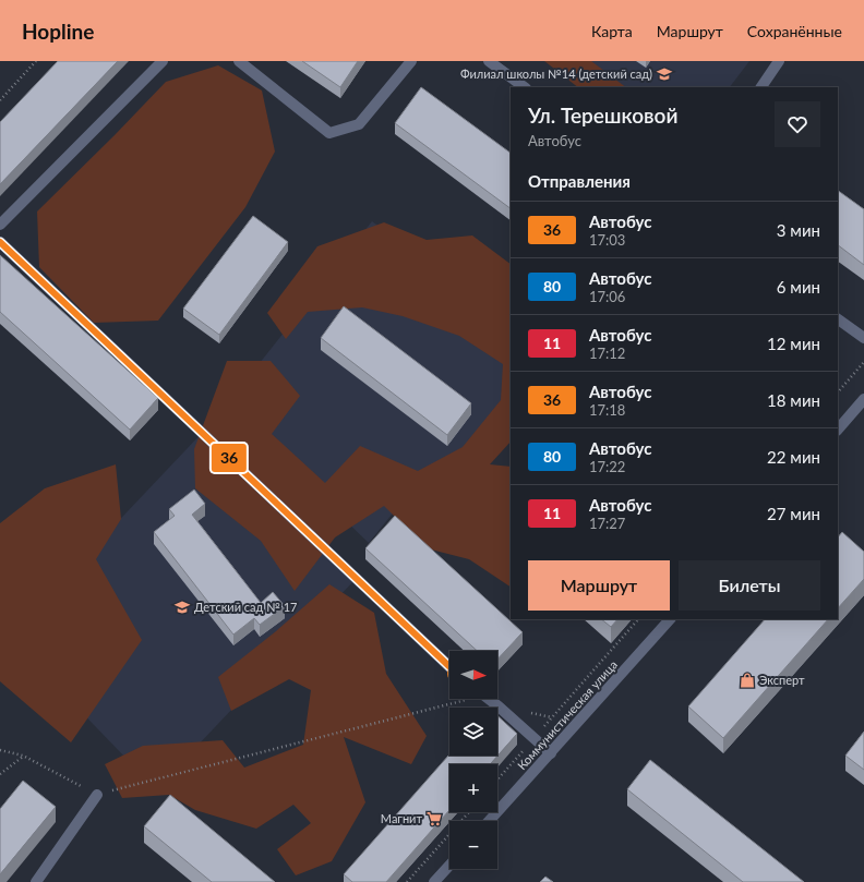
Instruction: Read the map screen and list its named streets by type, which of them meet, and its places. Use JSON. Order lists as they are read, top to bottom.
{
  "streets": {
    "street": ["Коммунистическая улица"]
  },
  "places": {
    "school or university": ["Филиал школы №14 (детский сад)", "Детский сад № 17"],
    "shop": ["Эксперт"],
    "supermarket": ["Магнит"]
  },
  "lines": ["bus line 36"],
  "north": "right",
  "page": {
    "header": "Hopline",
    "nav": ["Карта", "Маршрут", "Сохранённые"],
    "on_map": "36",
    "heading": [
      ["Ул. Терешковой", "Автобус"],
      "Отправления"
    ],
    "list": [
      {
        "mark": "36",
        "name": "Автобус",
        "note": "17:03",
        "value": "3 мин"
      },
      {
        "mark": "80",
        "name": "Автобус",
        "note": "17:06",
        "value": "6 мин"
      },
      {
        "mark": "11",
        "name": "Автобус",
        "note": "17:12",
        "value": "12 мин"
      },
      {
        "mark": "36",
        "name": "Автобус",
        "note": "17:18",
        "value": "18 мин"
      },
      {
        "mark": "80",
        "name": "Автобус",
        "note": "17:22",
        "value": "22 мин"
      },
      {
        "mark": "11",
        "name": "Автобус",
        "note": "17:27",
        "value": "27 мин"
      }
    ],
    "buttons": ["Маршрут", "Билеты"],
    "map_buttons": ["+", "−"]
  }
}
